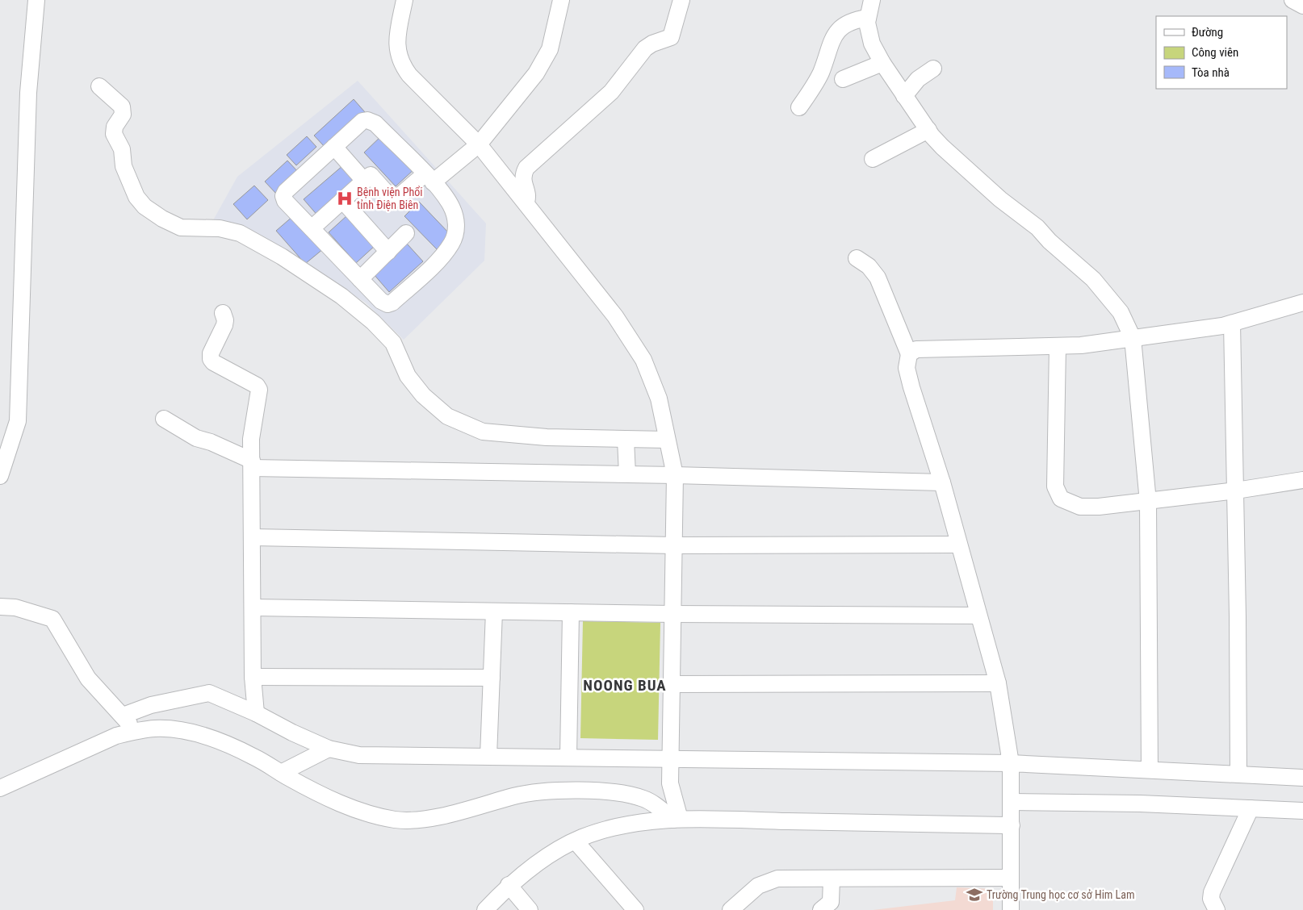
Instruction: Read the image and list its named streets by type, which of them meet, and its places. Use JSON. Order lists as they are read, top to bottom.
{
  "districts": ["NOONG BUA"],
  "places": {
    "hospital": ["Bệnh viện Phổi tỉnh Điện Biên"],
    "school or university": ["Trường Trung học cơ sở Him Lam"]
  },
  "legend": ["Đường", "Công viên", "Tòa nhà"]
}
